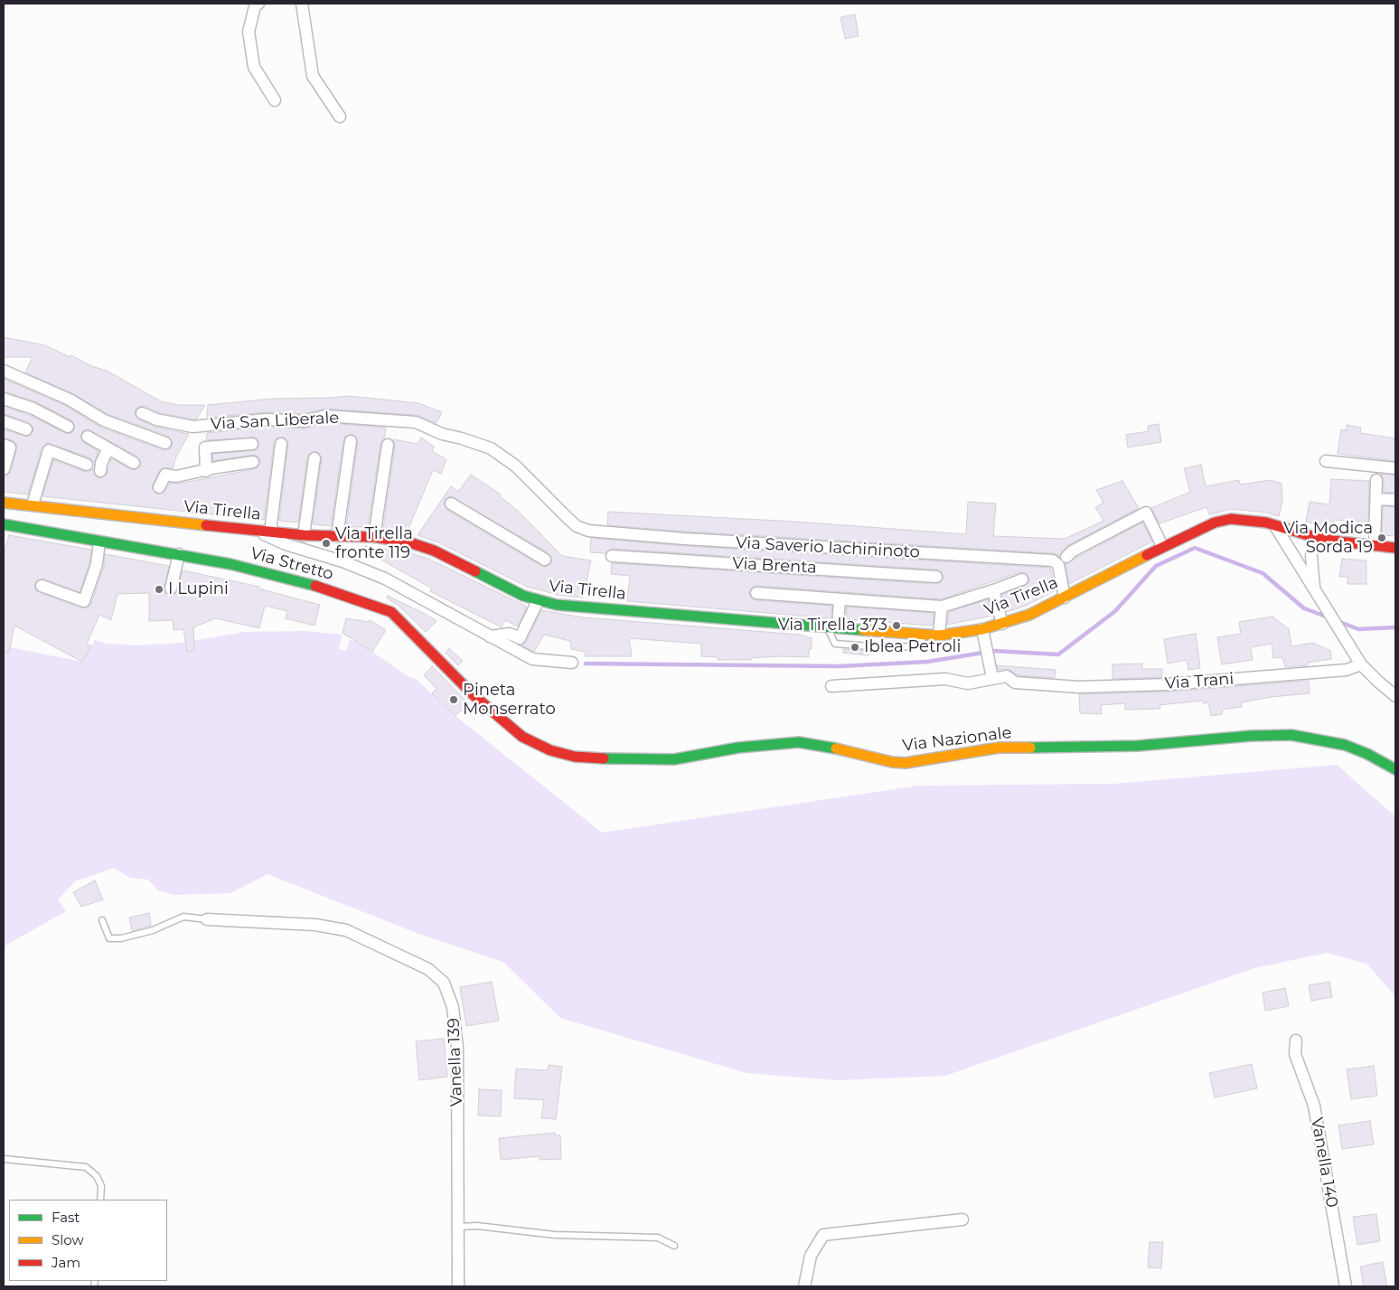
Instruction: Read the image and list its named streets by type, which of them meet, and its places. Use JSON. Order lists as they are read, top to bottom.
{
  "streets": {
    "street": [
      "Via San Liberale",
      "Via Tirella",
      "Via Saverio Iachininoto",
      "Via Stretto",
      "Via Brenta",
      "Via Trani",
      "Via Nazionale",
      "Vanella 139",
      "Vanella 140"
    ]
  },
  "crossings": [
    ["Via San Liberale", "Via Saverio Iachininoto"],
    ["Via Tirella", "Via Saverio Iachininoto"],
    ["Via Stretto", "Via Nazionale"]
  ],
  "places": [
    "Via Modica Sorda 19",
    "Via Tirella fronte 119",
    "I Lupini",
    "Via Tirella 373",
    "Iblea Petroli",
    "Pineta Monserrato"
  ],
  "legend": ["Fast", "Slow", "Jam"]
}
